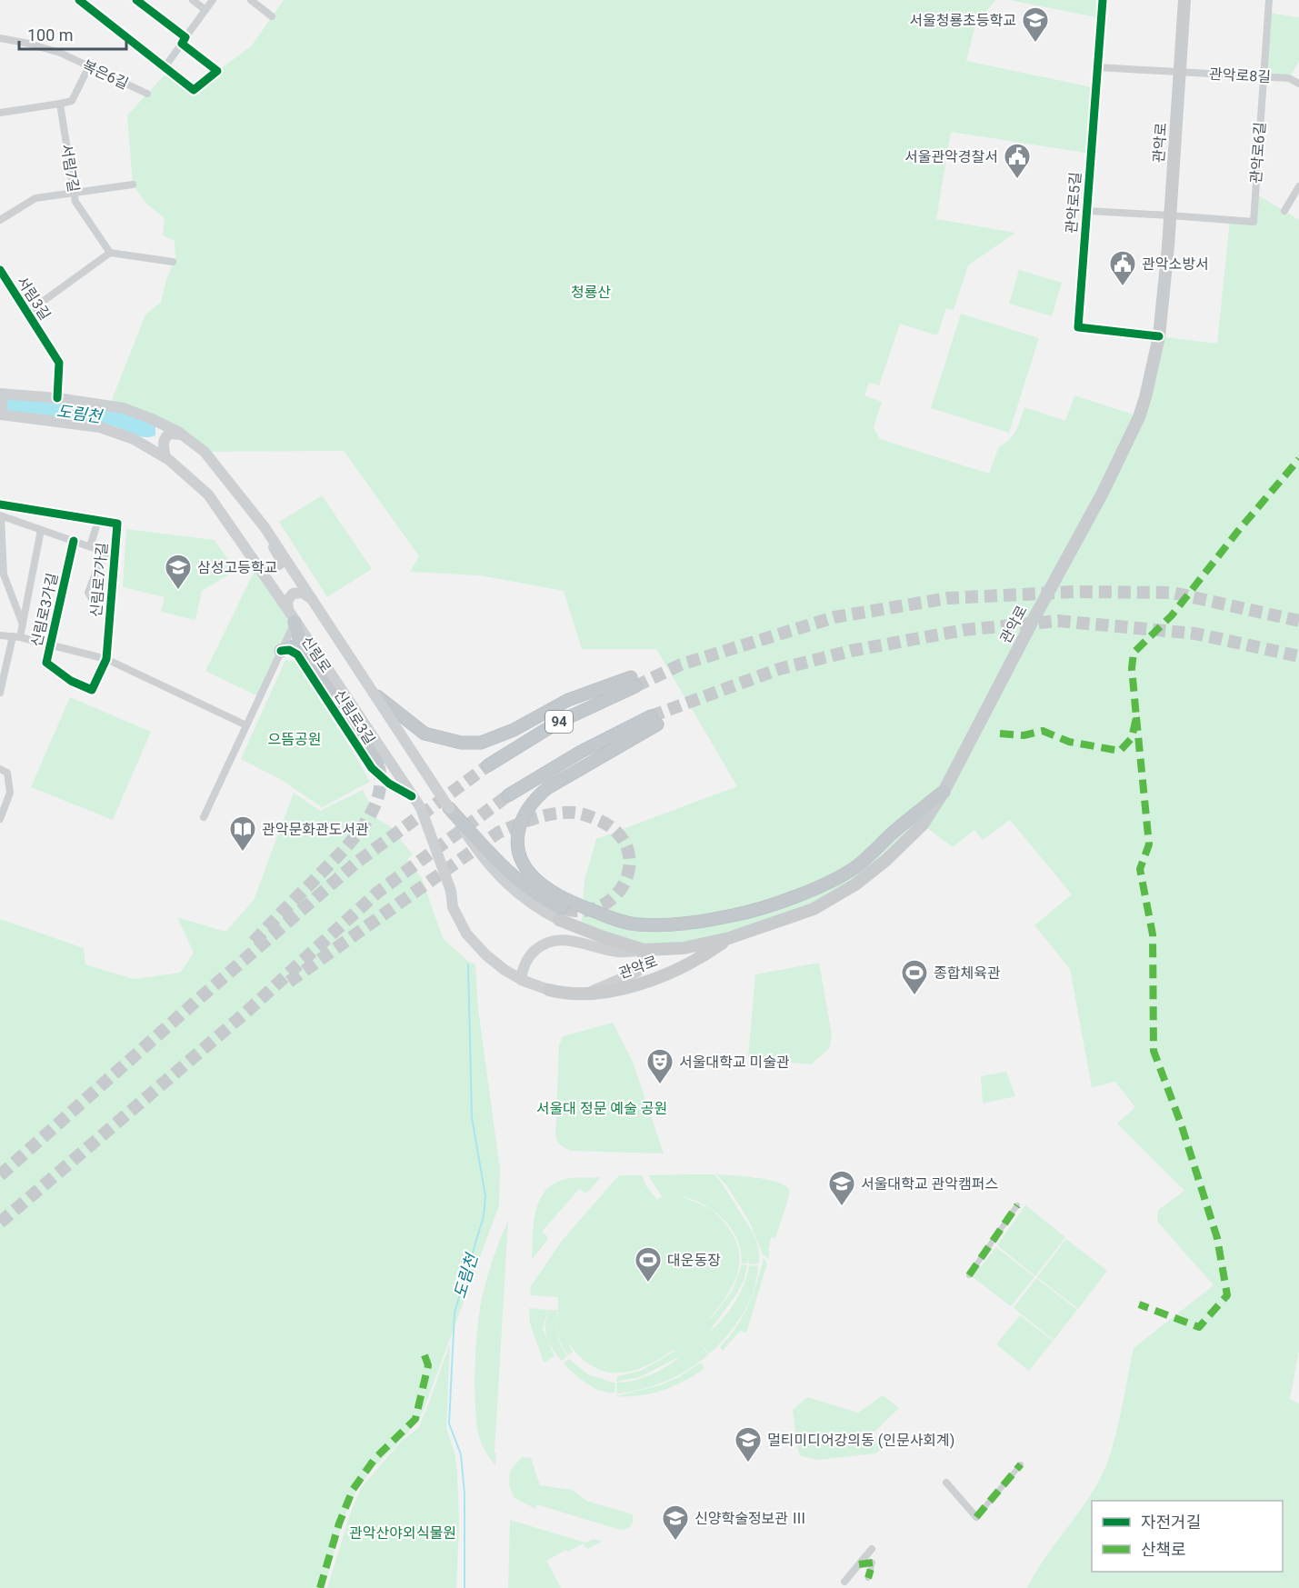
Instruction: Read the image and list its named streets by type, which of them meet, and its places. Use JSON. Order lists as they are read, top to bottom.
{
  "streets": {
    "highway": ["94"],
    "main road": ["관악로", "신림로"],
    "street": [
      "복은6길",
      "관악로8길",
      "관악로6길",
      "서림7길",
      "관악로5길",
      "서림3길",
      "신림로7가길",
      "신림로3가길",
      "신림로3길"
    ]
  },
  "crossings": [
    ["관악로8길", "관악로"],
    ["관악로8길", "관악로6길"],
    ["관악로", "관악로6길"],
    ["관악로", "관악로5길"],
    ["관악로", "신림로"],
    ["관악로", "94"],
    ["서림7길", "서림3길"],
    ["서림3길", "신림로"],
    ["신림로7가길", "신림로3가길"],
    ["신림로", "신림로3길"],
    ["신림로", "94"]
  ],
  "water": ["도림천"],
  "parks": [
    "청룡산",
    "으뜸공원",
    "서울대 정문 예술 공원",
    "관악산야외식물원"
  ],
  "places": {
    "school or university": [
      "서울청룡초등학교",
      "삼성고등학교",
      "서울대학교 관악캠퍼스",
      "멀티미디어강의동 (인문사회계)",
      "신양학술정보관 Ⅲ"
    ],
    "public building": ["서울관악경찰서", "관악소방서"],
    "library": ["관악문화관도서관"],
    "sports": ["종합체육관", "대운동장"],
    "theatre": ["서울대학교 미술관"]
  },
  "legend": ["자전거길", "산책로"],
  "scale_bar": "100 m"
}
